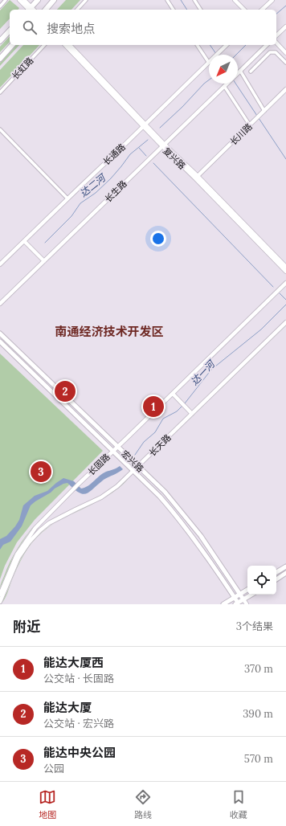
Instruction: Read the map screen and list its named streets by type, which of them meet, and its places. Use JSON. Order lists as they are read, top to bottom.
{
  "streets": {
    "main road": ["宏兴路"],
    "street": [
      "长虹路",
      "长川路",
      "长通路",
      "复兴路",
      "长生路",
      "长天路",
      "长固路"
    ]
  },
  "crossings": [
    ["长川路", "复兴路"],
    ["长通路", "复兴路"],
    ["复兴路", "长生路"],
    ["长天路", "宏兴路"],
    ["宏兴路", "长固路"]
  ],
  "districts": ["南通经济技术开发区"],
  "water": ["达二河", "达一河"],
  "north": "bottom left",
  "page": {
    "search": "搜索地点",
    "pins": ["2", "1", "3"],
    "heading": ["附近", "3个结果"],
    "list": [
      {
        "mark": "1",
        "name": "能达大厦西",
        "note": "公交站 · 长固路",
        "value": "370 m"
      },
      {
        "mark": "2",
        "name": "能达大厦",
        "note": "公交站 · 宏兴路",
        "value": "390 m"
      },
      {
        "mark": "3",
        "name": "能达中央公园",
        "note": "公园",
        "value": "570 m"
      }
    ],
    "nav": ["地图", "路线", "收藏"]
  }
}
